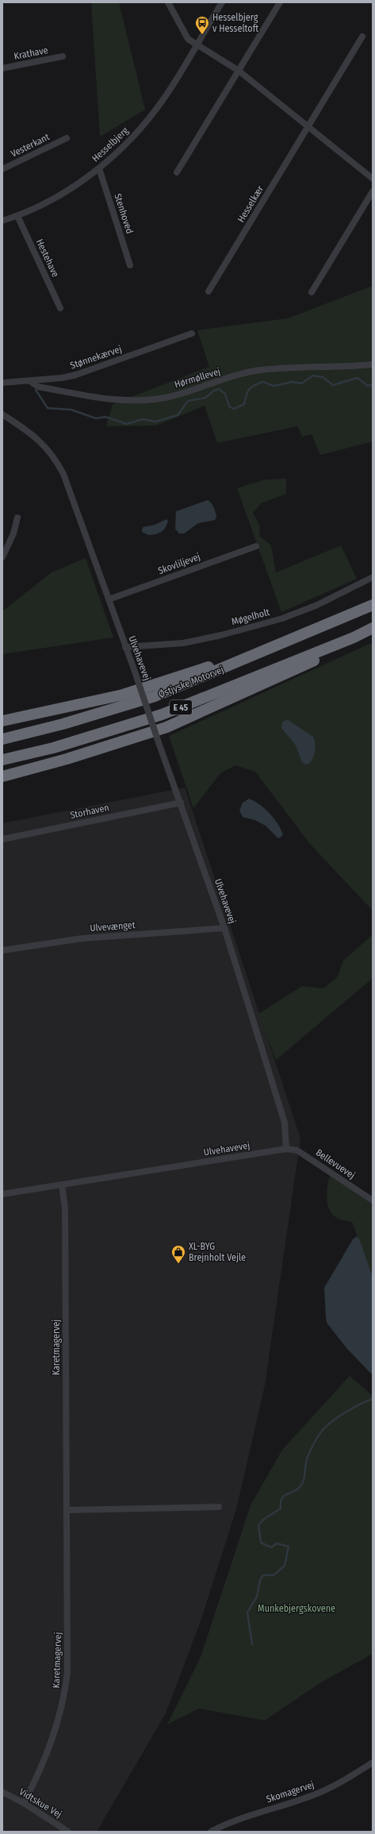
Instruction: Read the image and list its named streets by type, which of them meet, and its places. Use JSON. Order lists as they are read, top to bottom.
{
  "streets": {
    "highway": ["Østjyske Motorvej", "E 45"],
    "street": [
      "Krathave",
      "Hesselbjerg",
      "Vesterkant",
      "Hesselkær",
      "Stenhoved",
      "Hestehave",
      "Stønnekærvej",
      "Hørmøllevej",
      "Skovliljevej",
      "Møgelholt",
      "Ulvehavevej",
      "Storhaven",
      "Ulvevænget",
      "Bellevuevej",
      "Karetmagervej",
      "Skomagervej",
      "Vidtskue Vej"
    ]
  },
  "crossings": [
    ["Hesselbjerg", "Stenhoved"],
    ["Hesselbjerg", "Hestehave"],
    ["Stønnekærvej", "Hørmøllevej"],
    ["Skovliljevej", "Ulvehavevej"],
    ["Møgelholt", "Ulvehavevej"],
    ["Ulvehavevej", "Storhaven"],
    ["Ulvehavevej", "Ulvevænget"],
    ["Ulvehavevej", "Bellevuevej"],
    ["Ulvehavevej", "Karetmagervej"],
    ["Karetmagervej", "Vidtskue Vej"]
  ],
  "parks": ["Munkebjergskovene"],
  "places": {
    "bus stop": ["Hesselbjerg v Hesseltoft"],
    "shop": ["XL-BYG Brejnholt Vejle"]
  }
}
